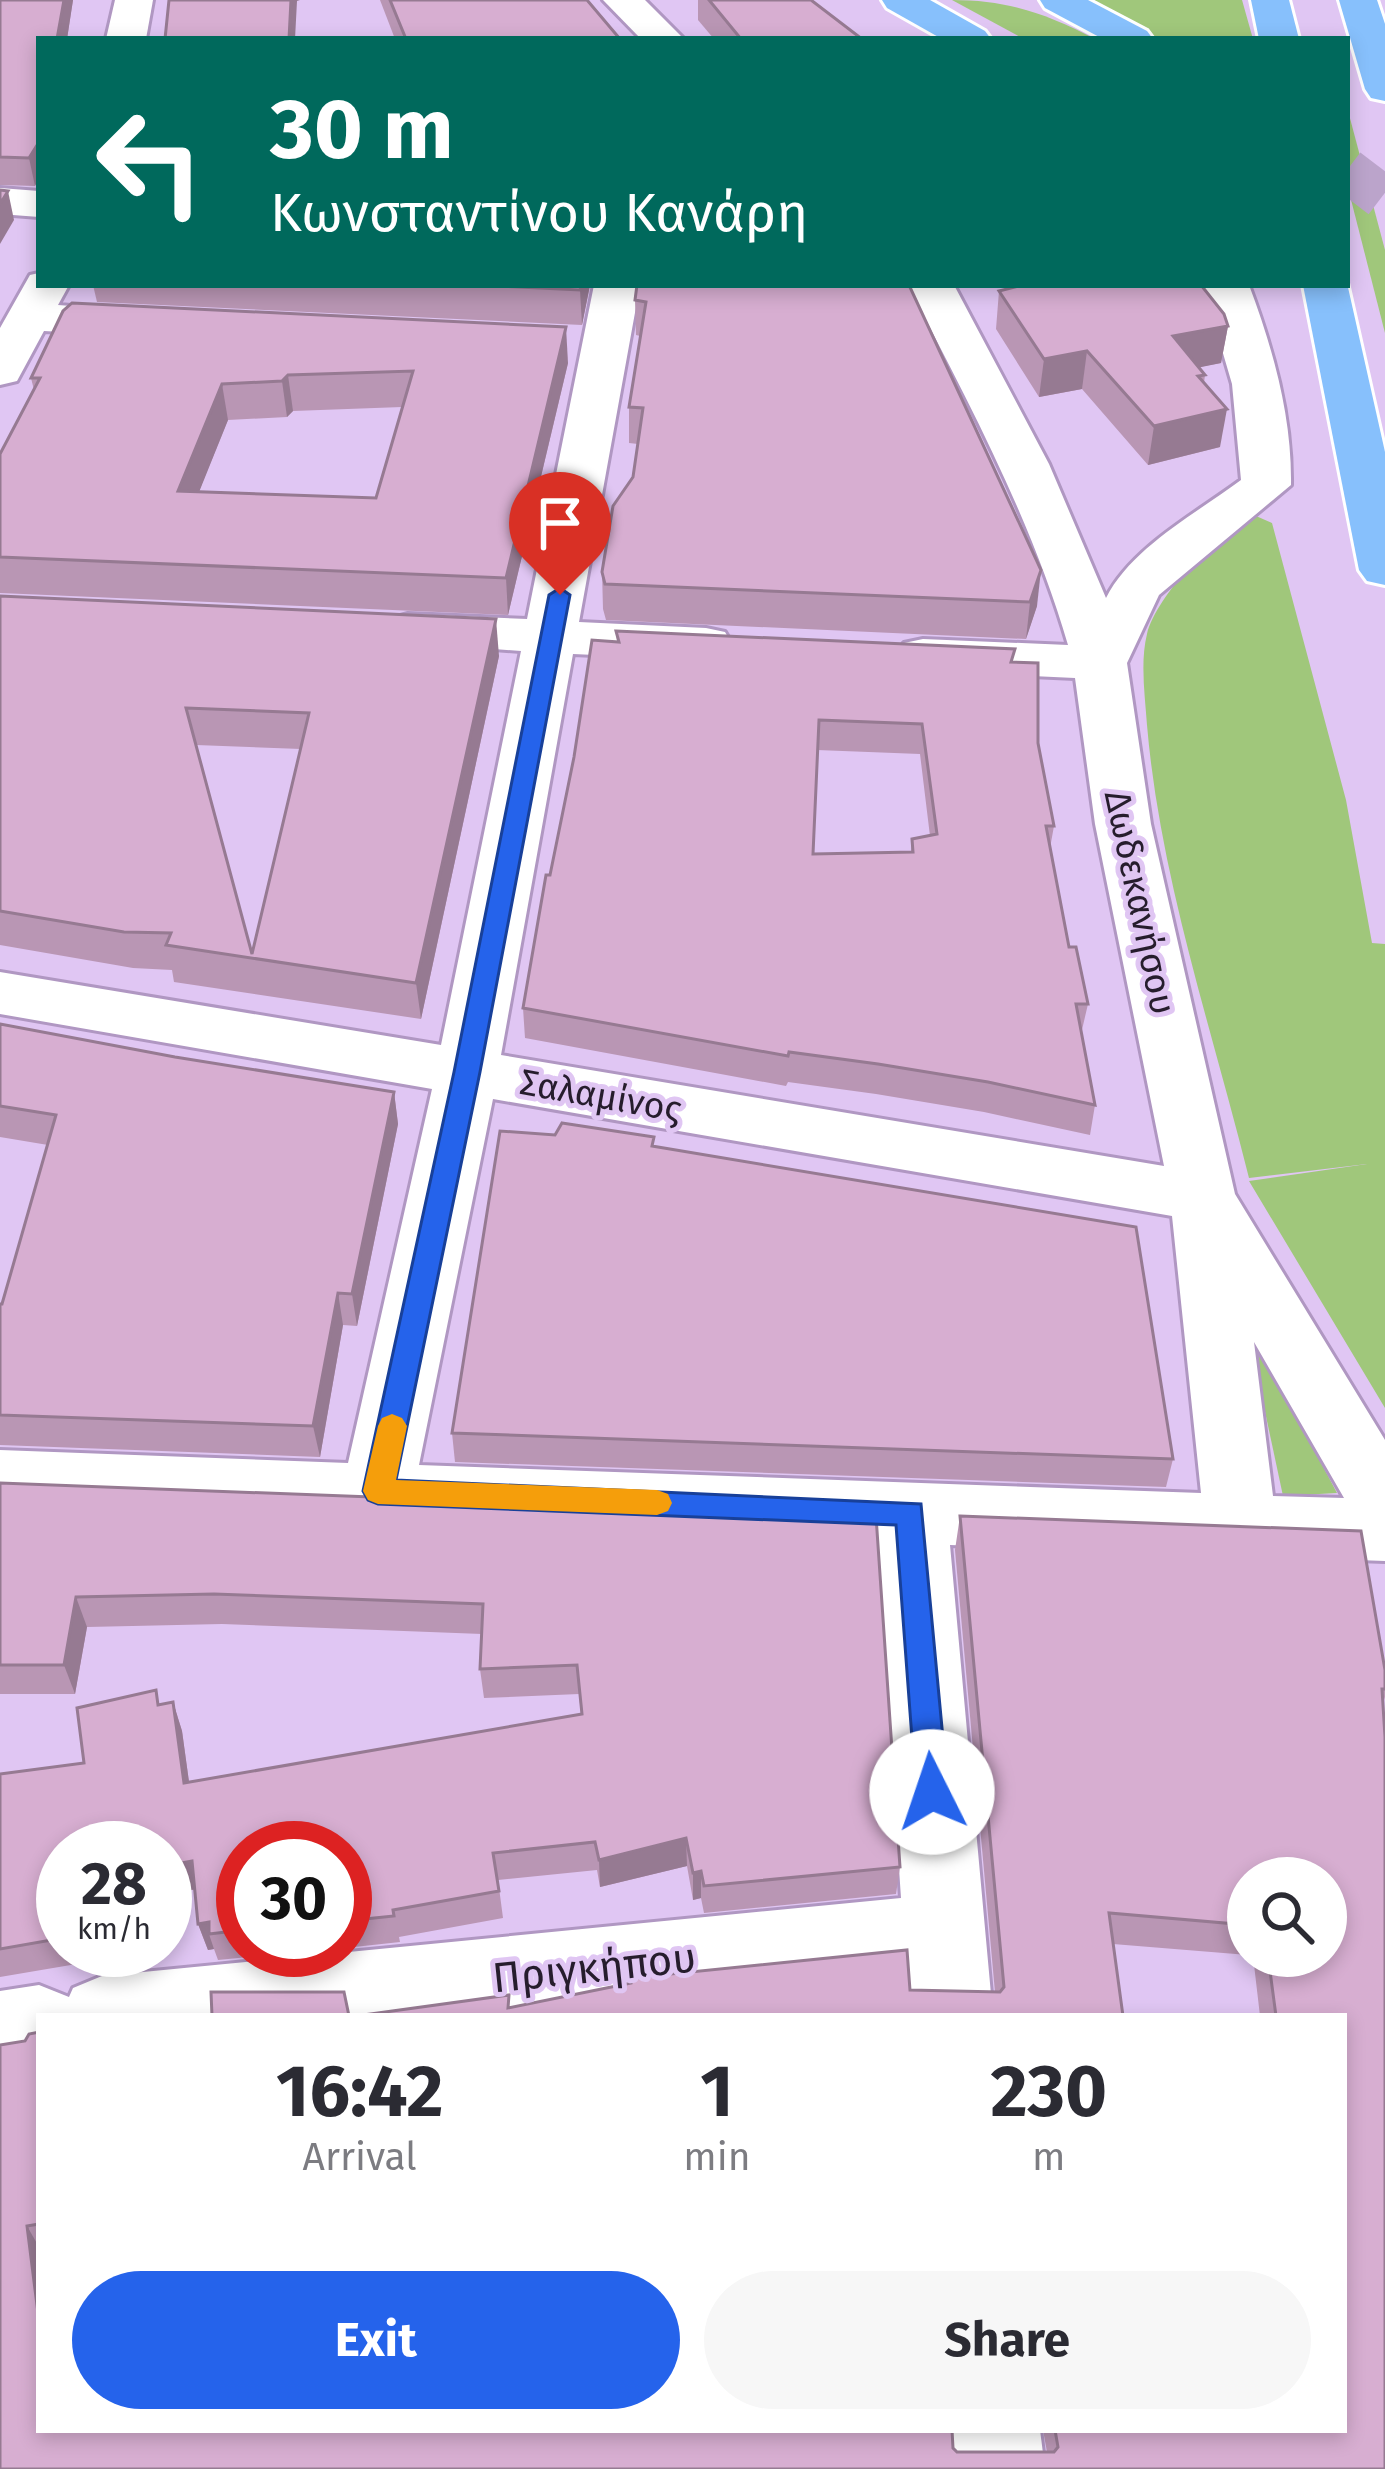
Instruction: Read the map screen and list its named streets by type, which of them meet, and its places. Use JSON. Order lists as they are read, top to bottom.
{
  "streets": {
    "street": ["Δωδεκανήσου", "Σαλαμίνος", "Πριγκήπου"]
  },
  "crossings": [
    ["Δωδεκανήσου", "Σαλαμίνος"]
  ],
  "page": {
    "turn": ["30 m", "Κωνσταντίνου Κανάρη"],
    "speed": "28 km/h",
    "limit": "30",
    "eta": [
      "16:42",
      "Arrival",
      "1",
      "min",
      "230",
      "m"
    ],
    "buttons": ["Exit", "Share"]
  }
}
